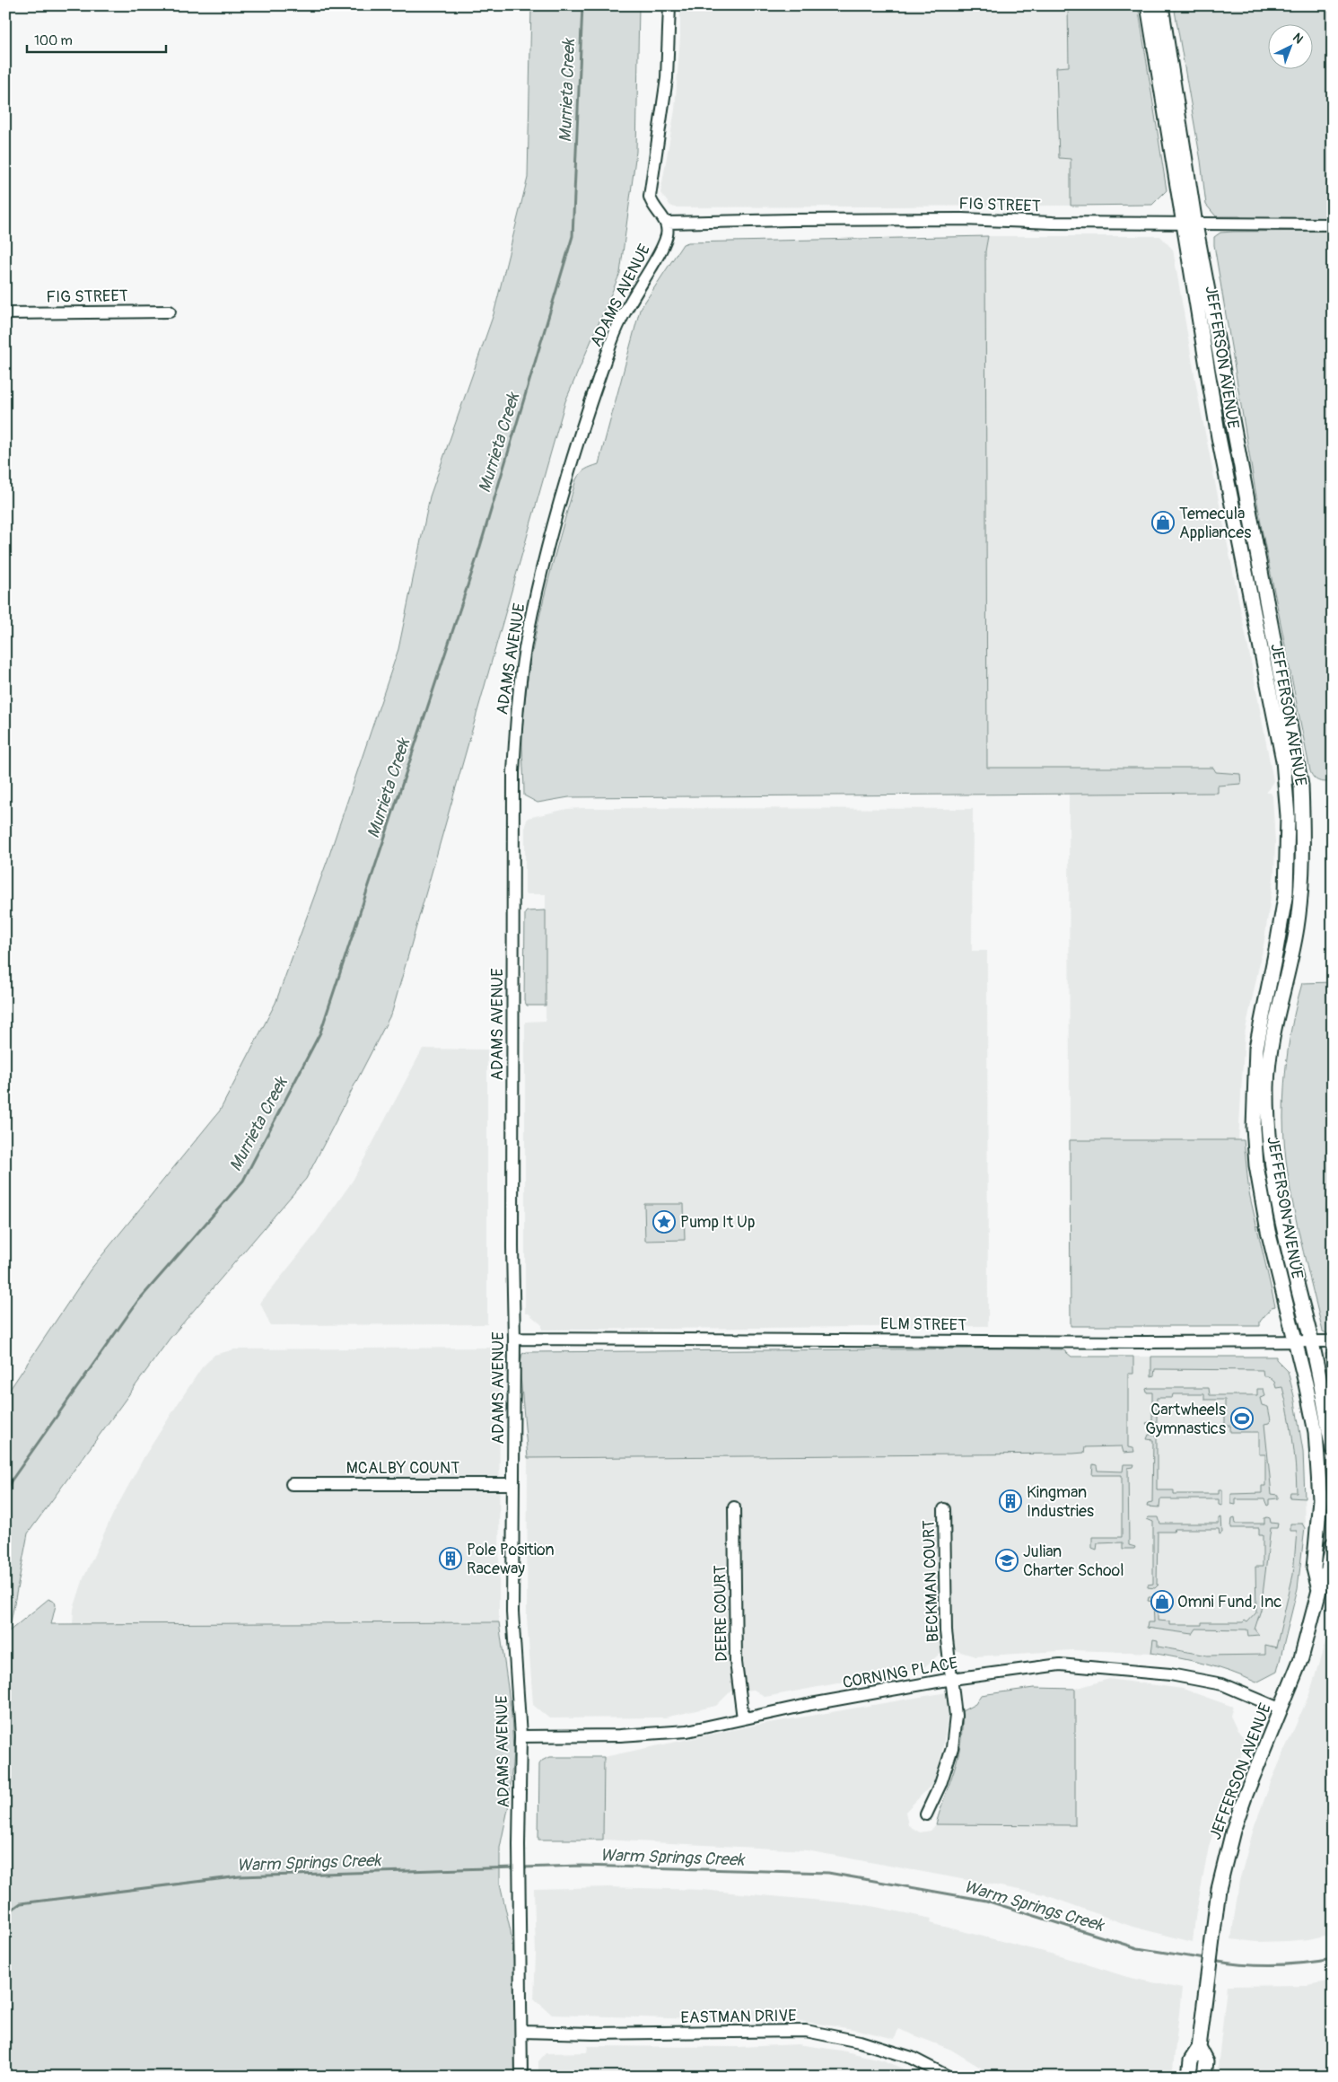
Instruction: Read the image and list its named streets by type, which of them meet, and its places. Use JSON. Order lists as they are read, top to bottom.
{
  "streets": {
    "main road": ["JEFFERSON AVENUE"],
    "street": [
      "FIG STREET",
      "ADAMS AVENUE",
      "ELM STREET",
      "MCALBY COUNT",
      "BECKMAN COURT",
      "DEERE COURT",
      "CORNING PLACE",
      "EASTMAN DRIVE"
    ]
  },
  "crossings": [
    ["FIG STREET", "ADAMS AVENUE"],
    ["FIG STREET", "JEFFERSON AVENUE"],
    ["ADAMS AVENUE", "ELM STREET"],
    ["ADAMS AVENUE", "MCALBY COUNT"],
    ["ADAMS AVENUE", "CORNING PLACE"],
    ["ADAMS AVENUE", "EASTMAN DRIVE"],
    ["JEFFERSON AVENUE", "ELM STREET"],
    ["JEFFERSON AVENUE", "CORNING PLACE"],
    ["BECKMAN COURT", "CORNING PLACE"],
    ["DEERE COURT", "CORNING PLACE"]
  ],
  "water": ["Murrieta Creek", "Warm Springs Creek"],
  "places": {
    "shop": ["Temecula Appliances", "Omni Fund, Inc"],
    "place": ["Pump It Up"],
    "sports": ["Cartwheels Gymnastics"],
    "building": ["Kingman Industries", "Pole Position Raceway"],
    "school or university": ["Julian Charter School"]
  },
  "scale_bar": "100 m",
  "north": "top right"
}
